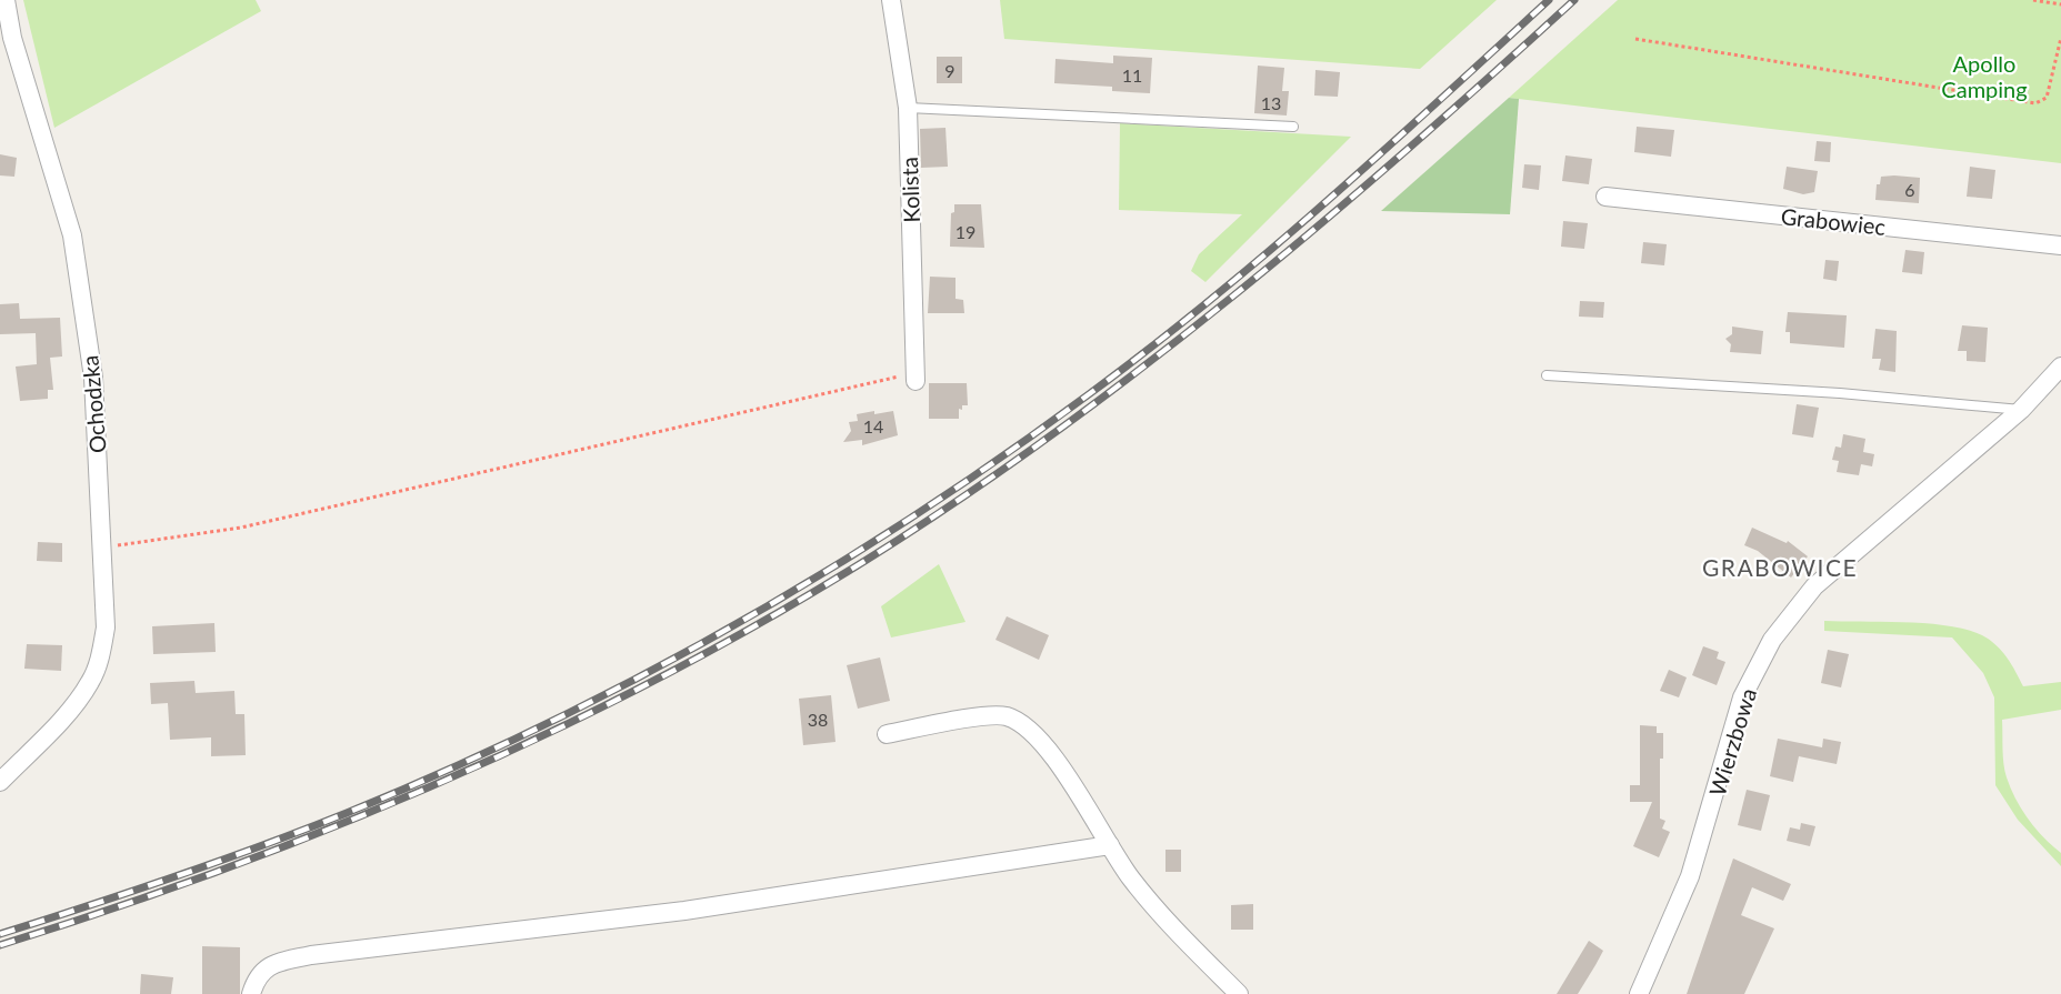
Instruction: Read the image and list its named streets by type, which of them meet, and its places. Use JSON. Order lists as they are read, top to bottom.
{
  "streets": {
    "street": [
      "Kolista",
      "Grabowiec",
      "Ochodzka",
      "Wierzbowa"
    ]
  },
  "districts": ["GRABOWICE"],
  "parks": ["Apollo Camping"],
  "house_numbers": [
    "9",
    "11",
    "13",
    "6",
    "19",
    "14",
    "38"
  ]
}
